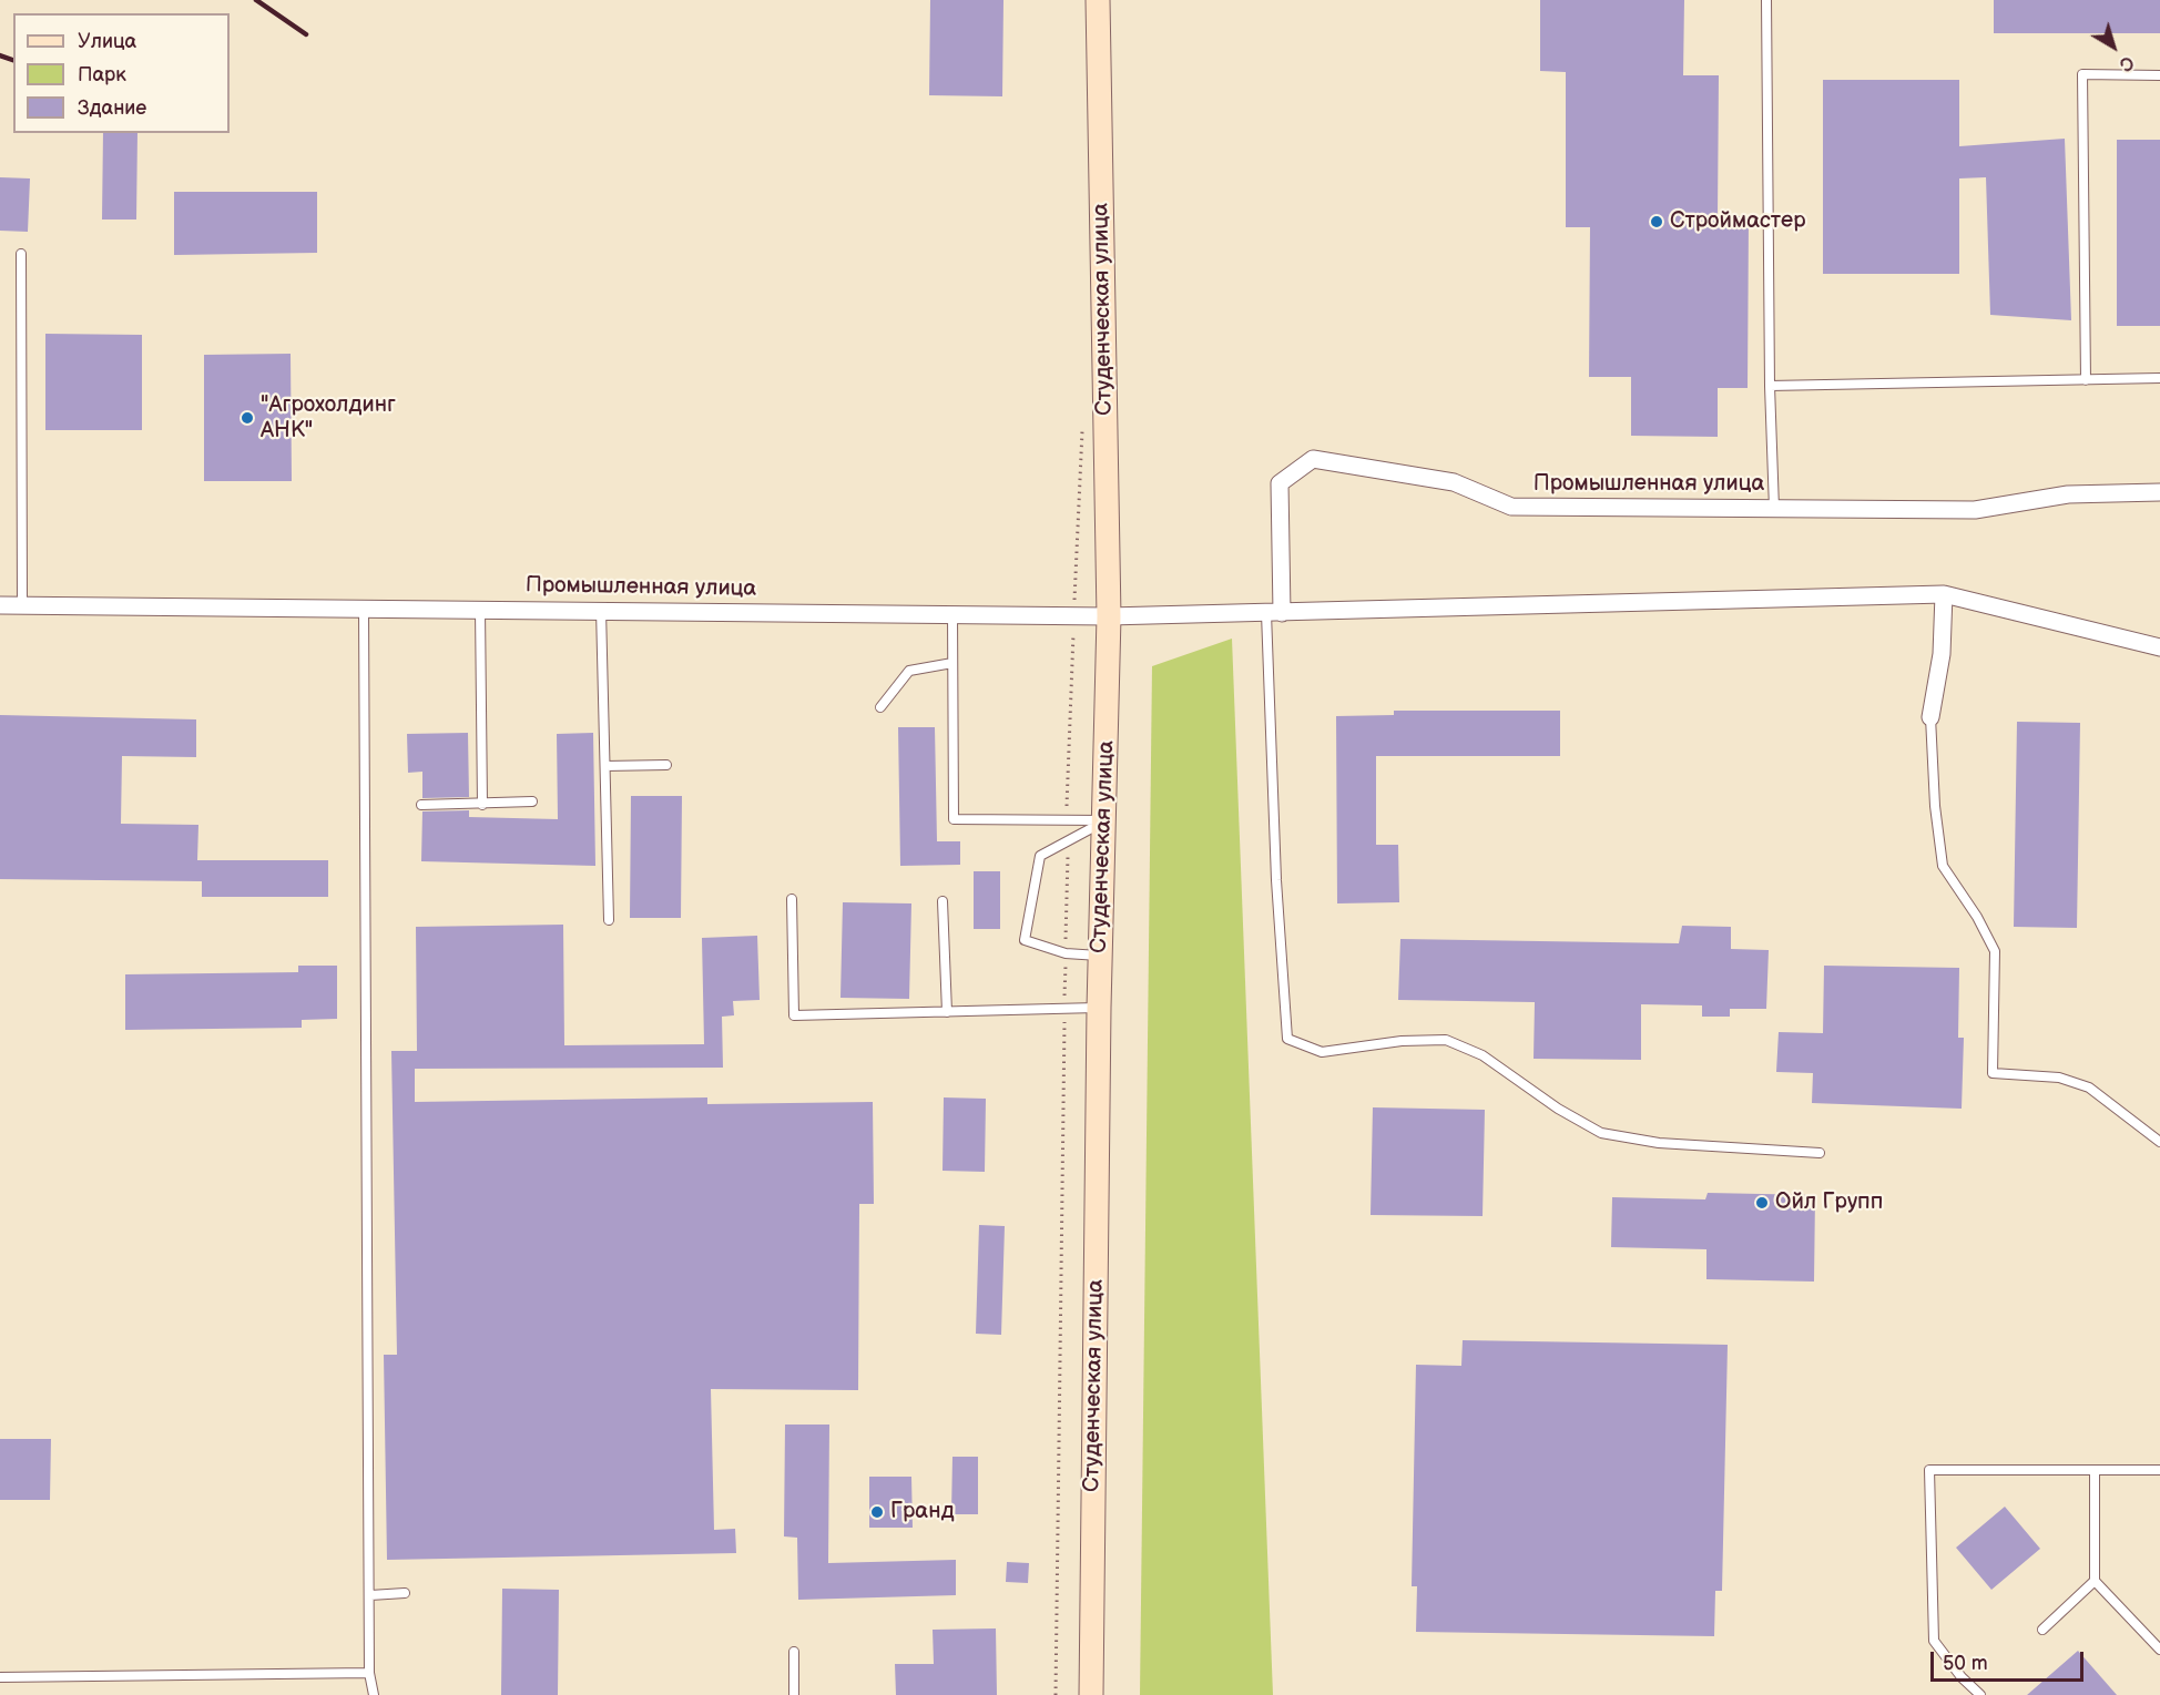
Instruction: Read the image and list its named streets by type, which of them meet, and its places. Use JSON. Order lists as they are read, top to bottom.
{
  "streets": {
    "main road": ["Студенческая улица"],
    "street": ["Промышленная улица"]
  },
  "crossings": [
    ["Студенческая улица", "Промышленная улица"]
  ],
  "places": [
    "Строймастер",
    "\"Агрохолдинг АНК\"",
    "Ойл Групп",
    "Гранд"
  ],
  "legend": ["Улица", "Парк", "Здание"],
  "scale_bar": "50 m",
  "north": "bottom right"
}
